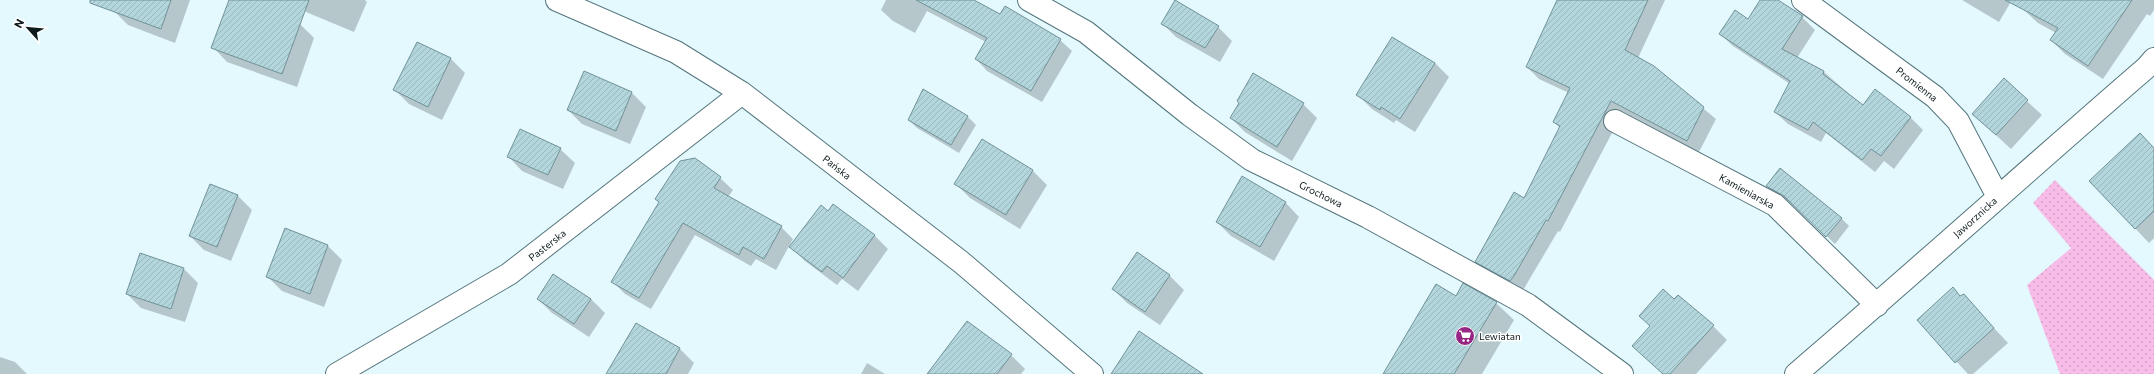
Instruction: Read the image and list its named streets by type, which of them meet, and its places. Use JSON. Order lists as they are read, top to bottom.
{
  "streets": {
    "street": [
      "Promienna",
      "Pańska",
      "Kamieniarska",
      "Grochowa",
      "Jaworznicka",
      "Pasterska"
    ]
  },
  "crossings": [
    ["Promienna", "Jaworznicka"],
    ["Pańska", "Pasterska"],
    ["Kamieniarska", "Jaworznicka"]
  ],
  "places": {
    "supermarket": ["Lewiatan"]
  },
  "north": "top left"
}
